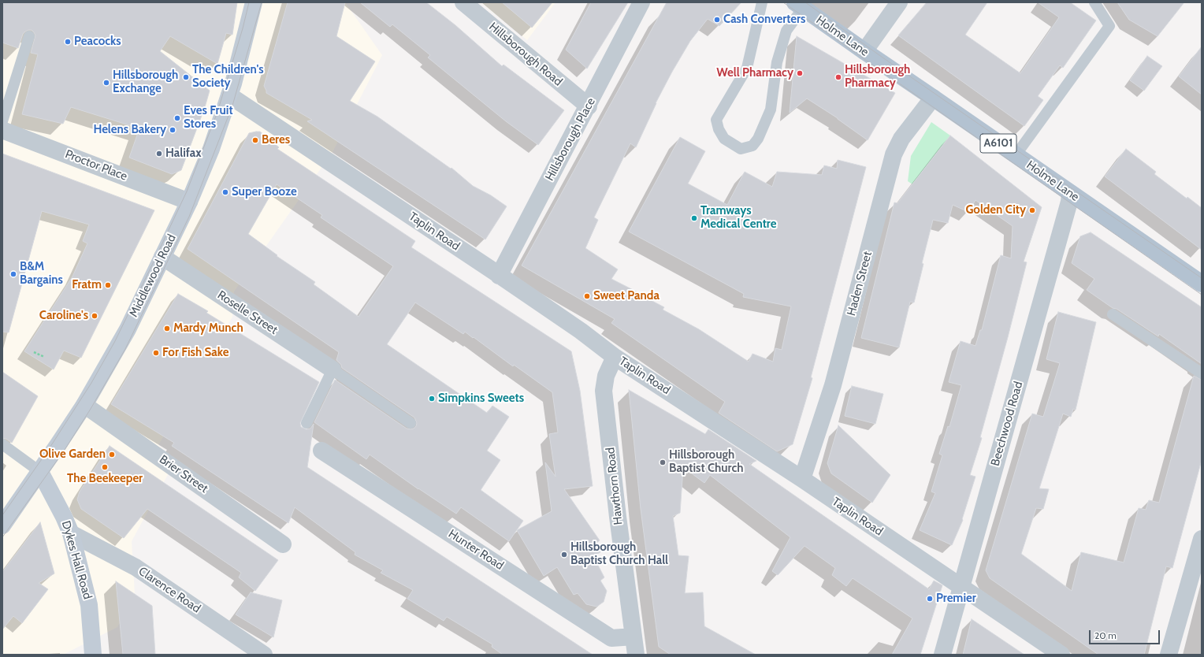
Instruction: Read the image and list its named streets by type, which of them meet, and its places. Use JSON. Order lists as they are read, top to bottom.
{
  "streets": {
    "main road": ["Holme Lane", "A6101"],
    "street": [
      "Hillsborough Road",
      "Hillsborough Place",
      "Proctor Place",
      "Taplin Road",
      "Middlewood Road",
      "Haden Street",
      "Roselle Street",
      "Beechwood Road",
      "Brier Street",
      "Hawthorn Road",
      "Hunter Road",
      "Dykes Hall Road",
      "Clarence Road"
    ]
  },
  "crossings": [
    ["Holme Lane", "Haden Street"],
    ["Holme Lane", "Beechwood Road"],
    ["Hillsborough Road", "Hillsborough Place"],
    ["Hillsborough Place", "Taplin Road"],
    ["Proctor Place", "Middlewood Road"],
    ["Taplin Road", "Middlewood Road"],
    ["Taplin Road", "Haden Street"],
    ["Taplin Road", "Beechwood Road"],
    ["Taplin Road", "Hawthorn Road"],
    ["Middlewood Road", "Roselle Street"],
    ["Middlewood Road", "Brier Street"],
    ["Middlewood Road", "Dykes Hall Road"],
    ["Hawthorn Road", "Hunter Road"],
    ["Dykes Hall Road", "Clarence Road"]
  ],
  "places": [
    "Cash Converters",
    "Peacocks",
    "Well Pharmacy",
    "The Children's Society",
    "Hillsborough Pharmacy",
    "Hillsborough Exchange",
    "Eves Fruit Stores",
    "Helens Bakery",
    "Beres",
    "Halifax",
    "Super Booze",
    "Golden City",
    "Tramways Medical Centre",
    "B&M Bargains",
    "Fratm",
    "Sweet Panda",
    "Caroline's",
    "Mardy Munch",
    "For Fish Sake",
    "Simpkins Sweets",
    "Olive Garden",
    "Hillsborough Baptist Church",
    "The Beekeeper",
    "Hillsborough Baptist Church Hall",
    "Premier"
  ],
  "scale_bar": "20 m"
}
